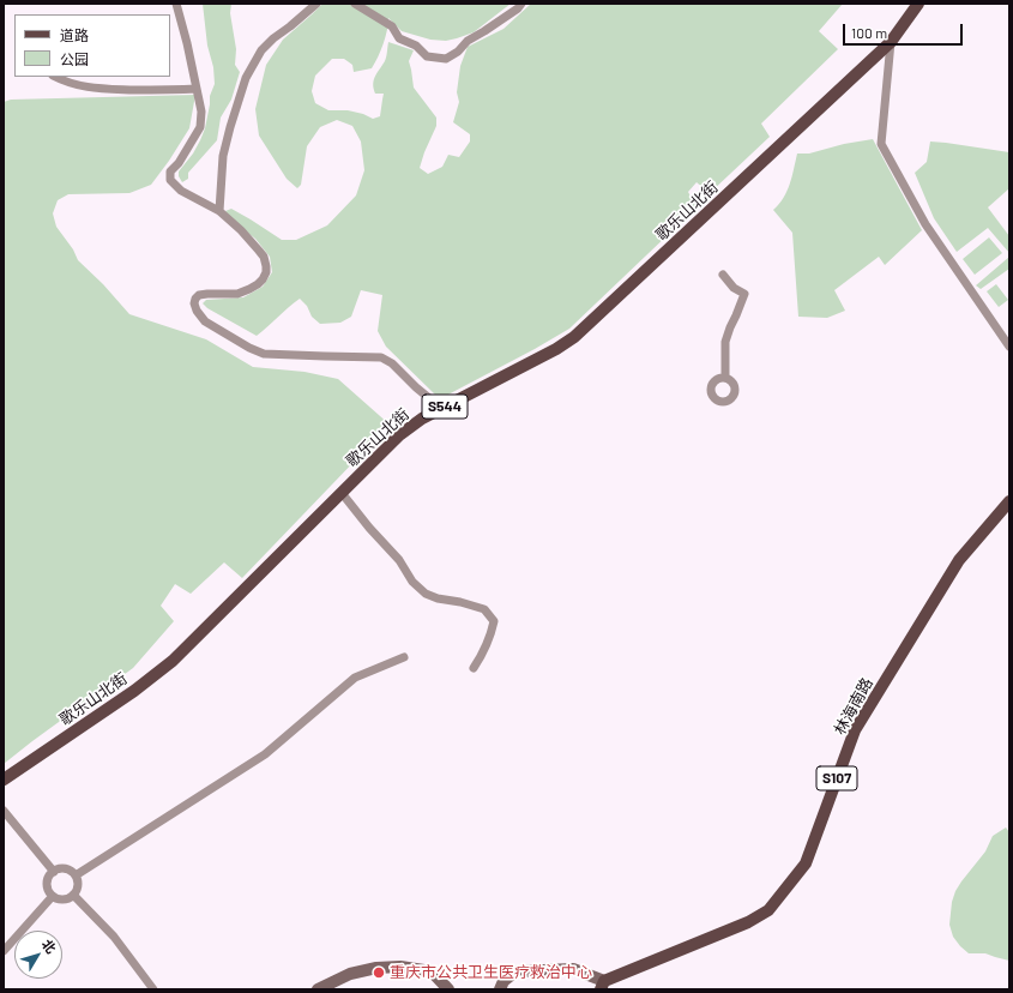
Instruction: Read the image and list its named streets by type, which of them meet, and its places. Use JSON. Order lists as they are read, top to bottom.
{
  "streets": {
    "main road": [
      "歌乐山北街",
      "S544",
      "林海南路",
      "S107"
    ]
  },
  "crossings": [
    ["歌乐山北街", "S544"]
  ],
  "places": ["重庆市公共卫生医疗救治中心"],
  "legend": ["道路", "公园"],
  "scale_bar": "100 m",
  "north": "top right"
}
